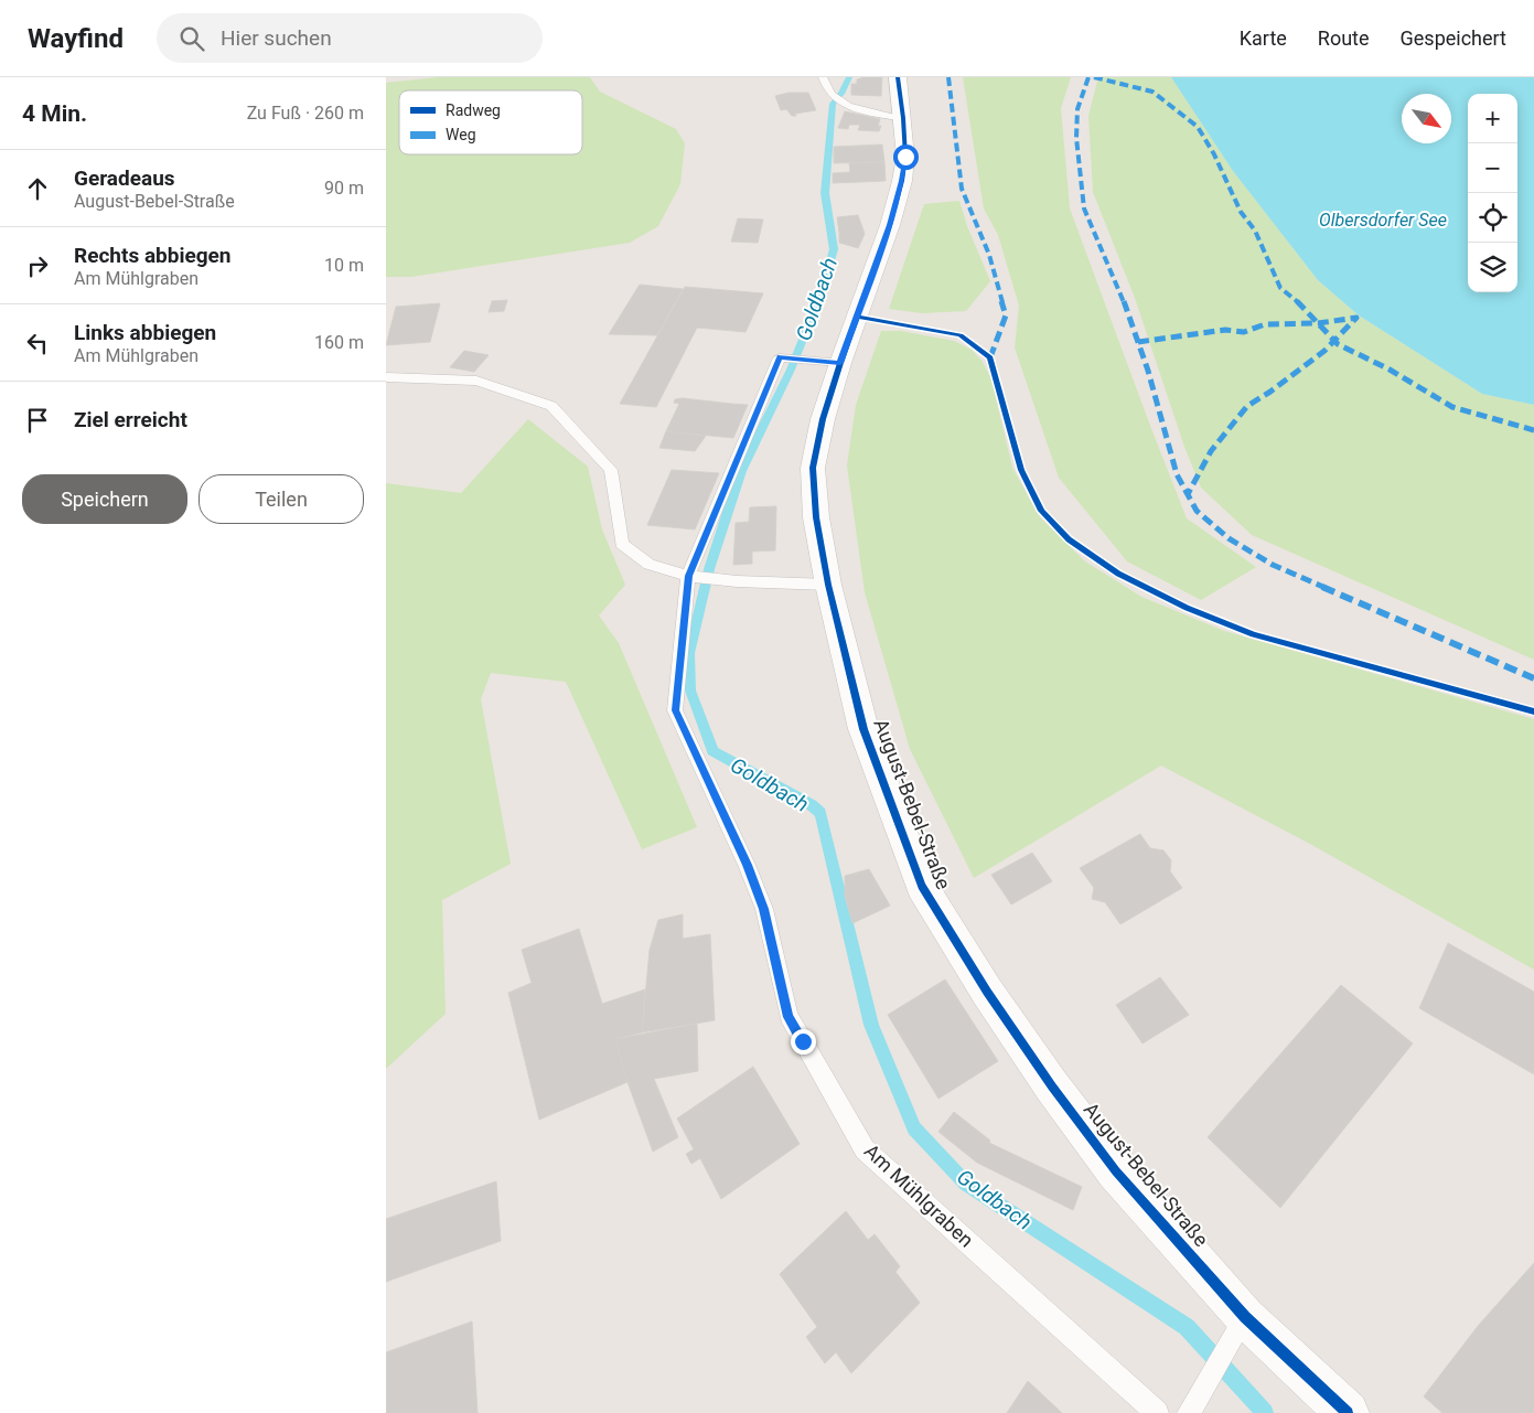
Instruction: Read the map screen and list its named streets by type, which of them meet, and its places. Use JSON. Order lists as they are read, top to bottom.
{
  "streets": {
    "street": ["August-Bebel-Straße"],
    "lane": ["Am Mühlgraben"]
  },
  "crossings": [
    ["August-Bebel-Straße", "Am Mühlgraben"]
  ],
  "water": ["Olbersdorfer See", "Goldbach"],
  "legend": ["Radweg", "Weg"],
  "north": "bottom right",
  "page": {
    "header": "Wayfind",
    "search": "Hier suchen",
    "nav": ["Karte", "Route", "Gespeichert"],
    "heading": ["4 Min.", "Zu Fuß · 260 m"],
    "map_buttons": ["+", "−"],
    "list": [
      ["Geradeaus", "August-Bebel-Straße", "90 m"],
      ["Rechts abbiegen", "Am Mühlgraben", "10 m"],
      ["Links abbiegen", "Am Mühlgraben", "160 m"],
      "Ziel erreicht"
    ],
    "buttons": ["Speichern", "Teilen"]
  }
}
